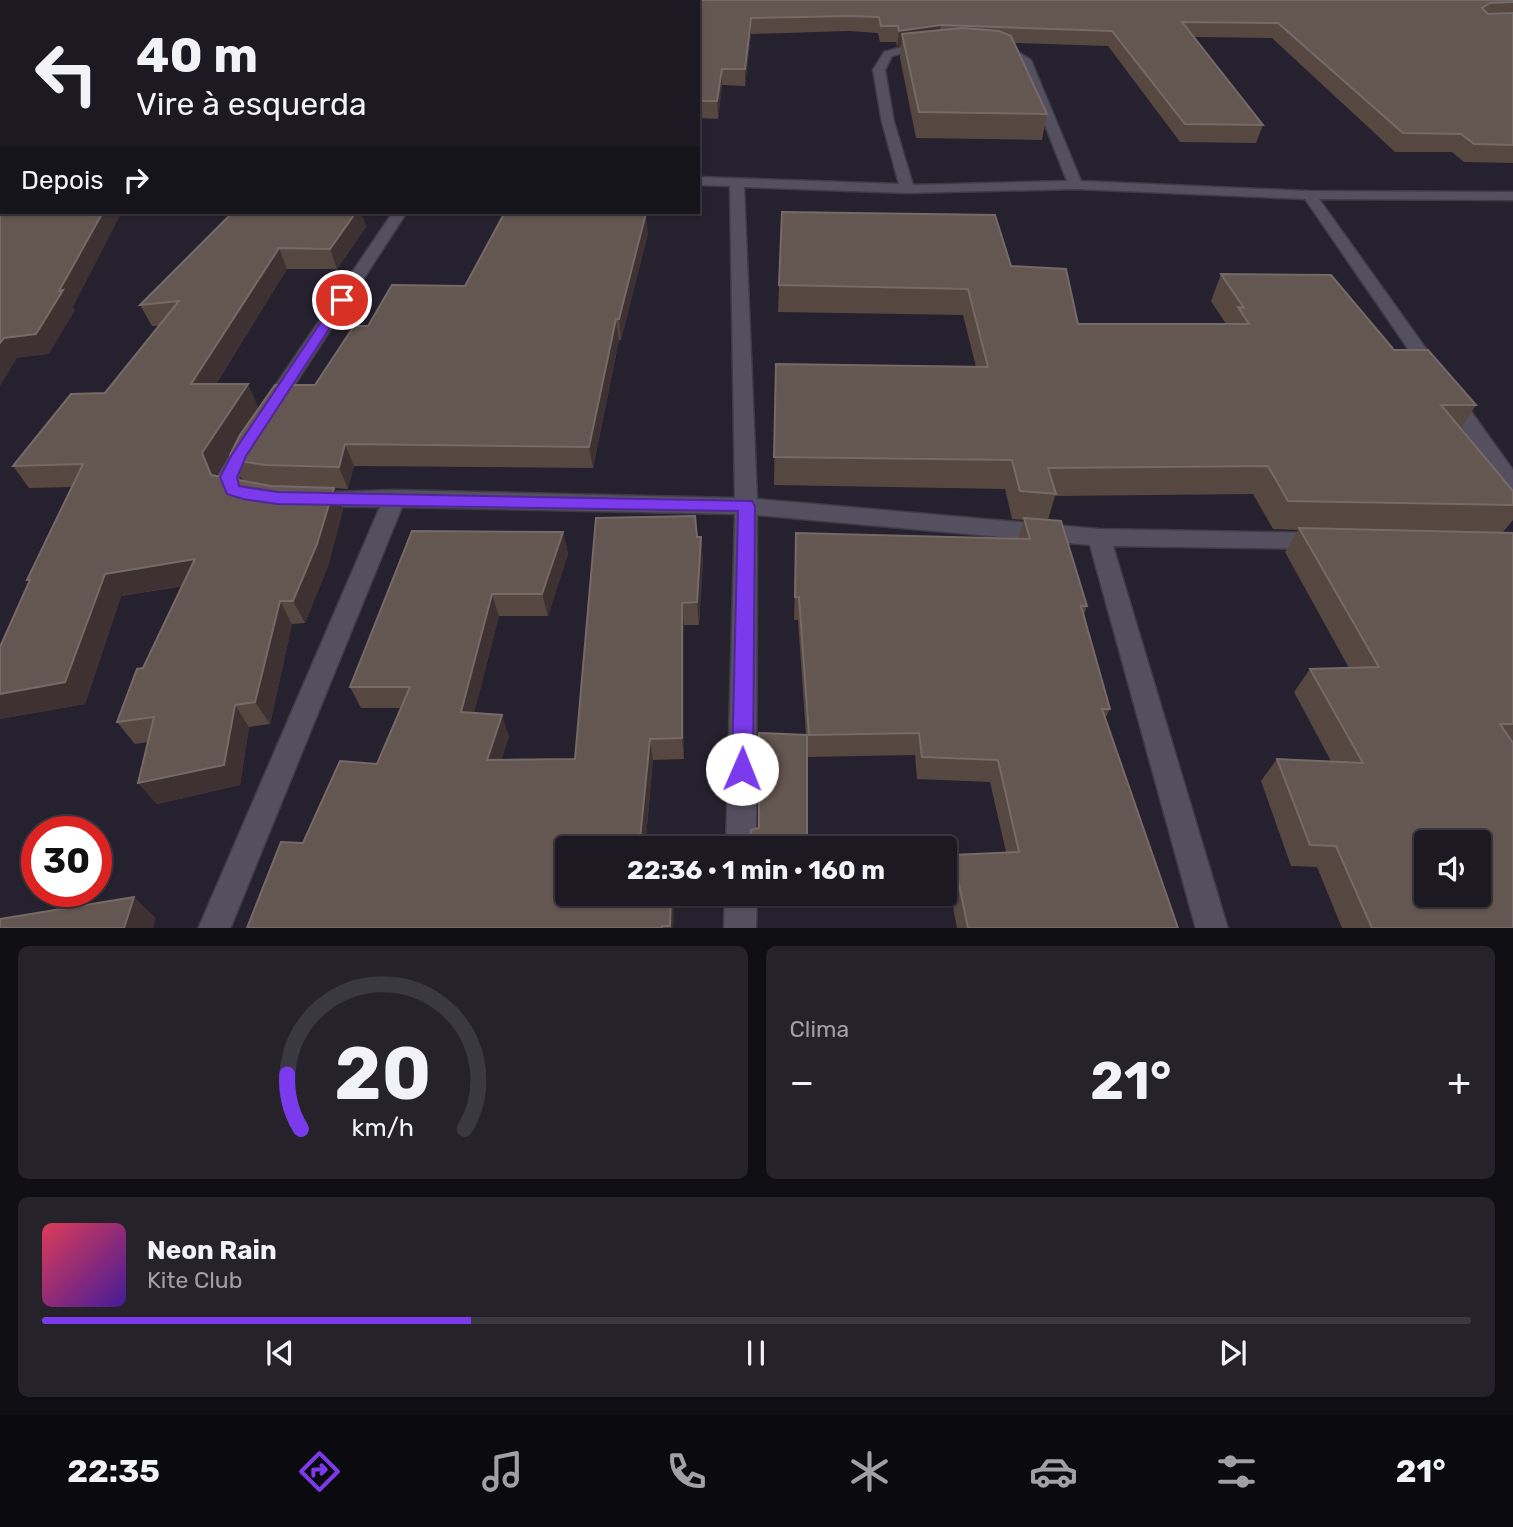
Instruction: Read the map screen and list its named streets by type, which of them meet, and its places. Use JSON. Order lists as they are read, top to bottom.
{
  "page": {
    "turn": ["40 m", "Vire à esquerda"],
    "then": "Depois",
    "limit": "30",
    "trip": "22:36 · 1 min · 160 m",
    "tile": "Clima",
    "heat": ["−", "21°", "+"],
    "song": ["Neon Rain", "Kite Club"],
    "tabs": ["22:35", "21°"],
    "gauge": ["20", "km/h"]
  }
}
